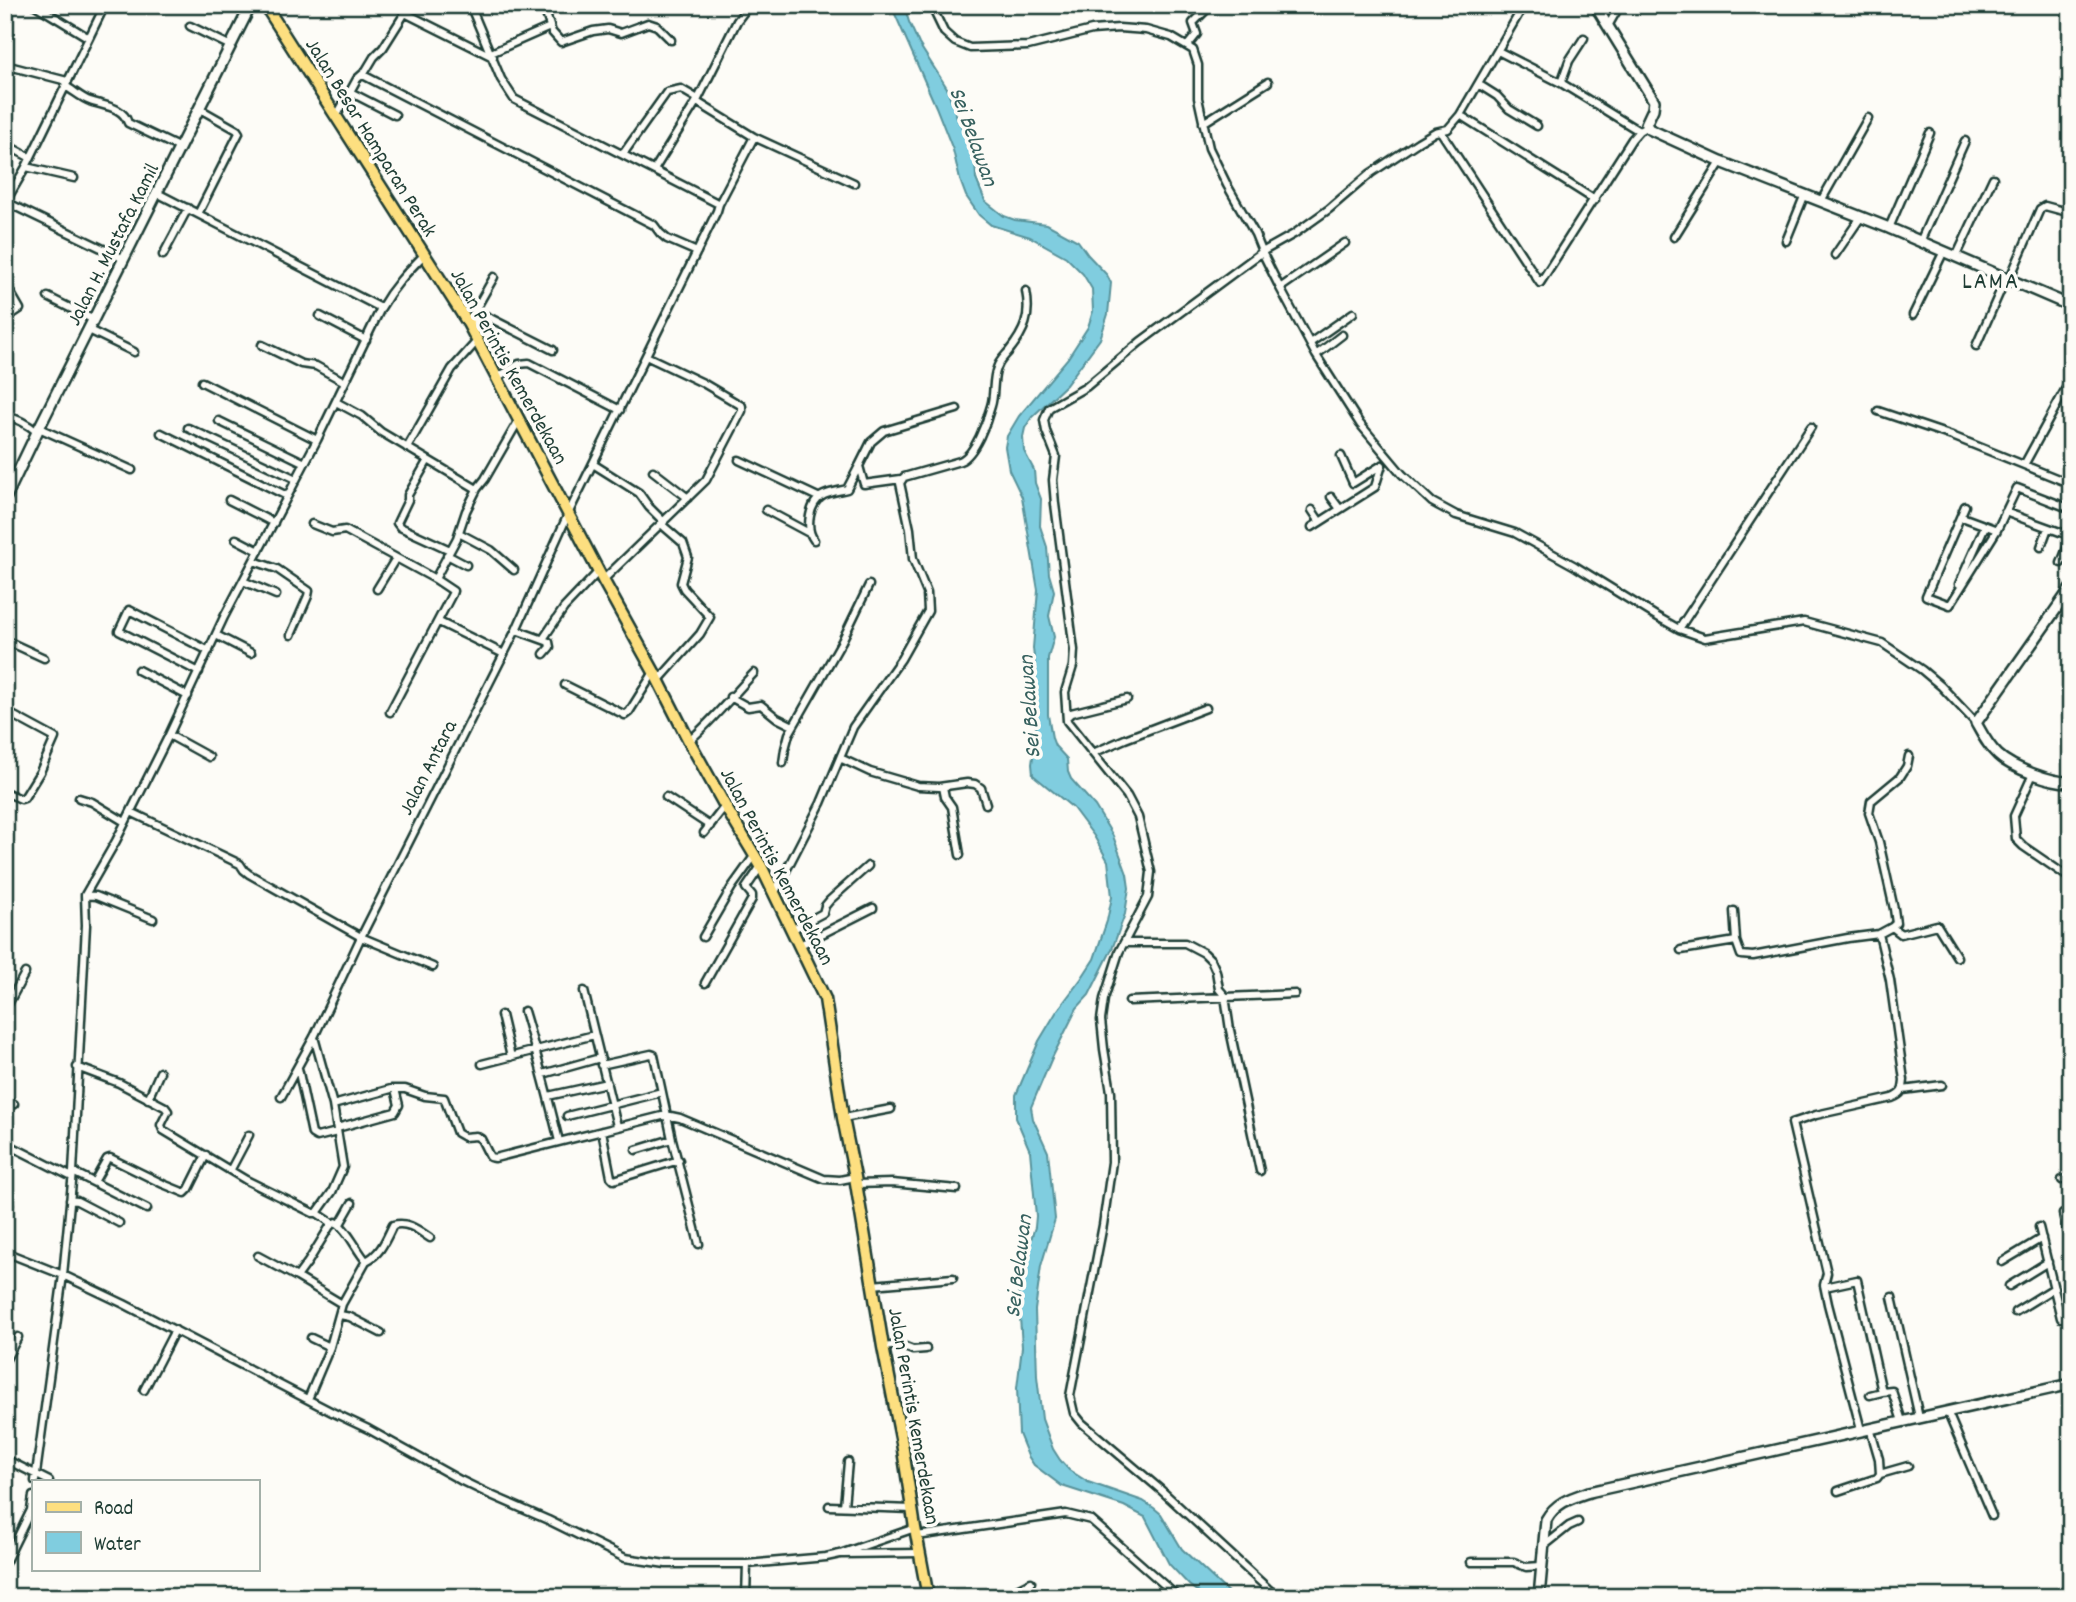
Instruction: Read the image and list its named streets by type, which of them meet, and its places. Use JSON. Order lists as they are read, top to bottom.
{
  "streets": {
    "main road": ["Jalan Besar Hamparan Perak", "Jalan Perintis Kemerdekaan"],
    "street": ["Jalan H. Mustafa Kamil", "Jalan Antara"]
  },
  "crossings": [
    ["Jalan Besar Hamparan Perak", "Jalan Perintis Kemerdekaan"],
    ["Jalan Perintis Kemerdekaan", "Jalan Antara"]
  ],
  "districts": ["LAMA"],
  "water": ["Sei Belawan"],
  "legend": ["Road", "Water"]
}
